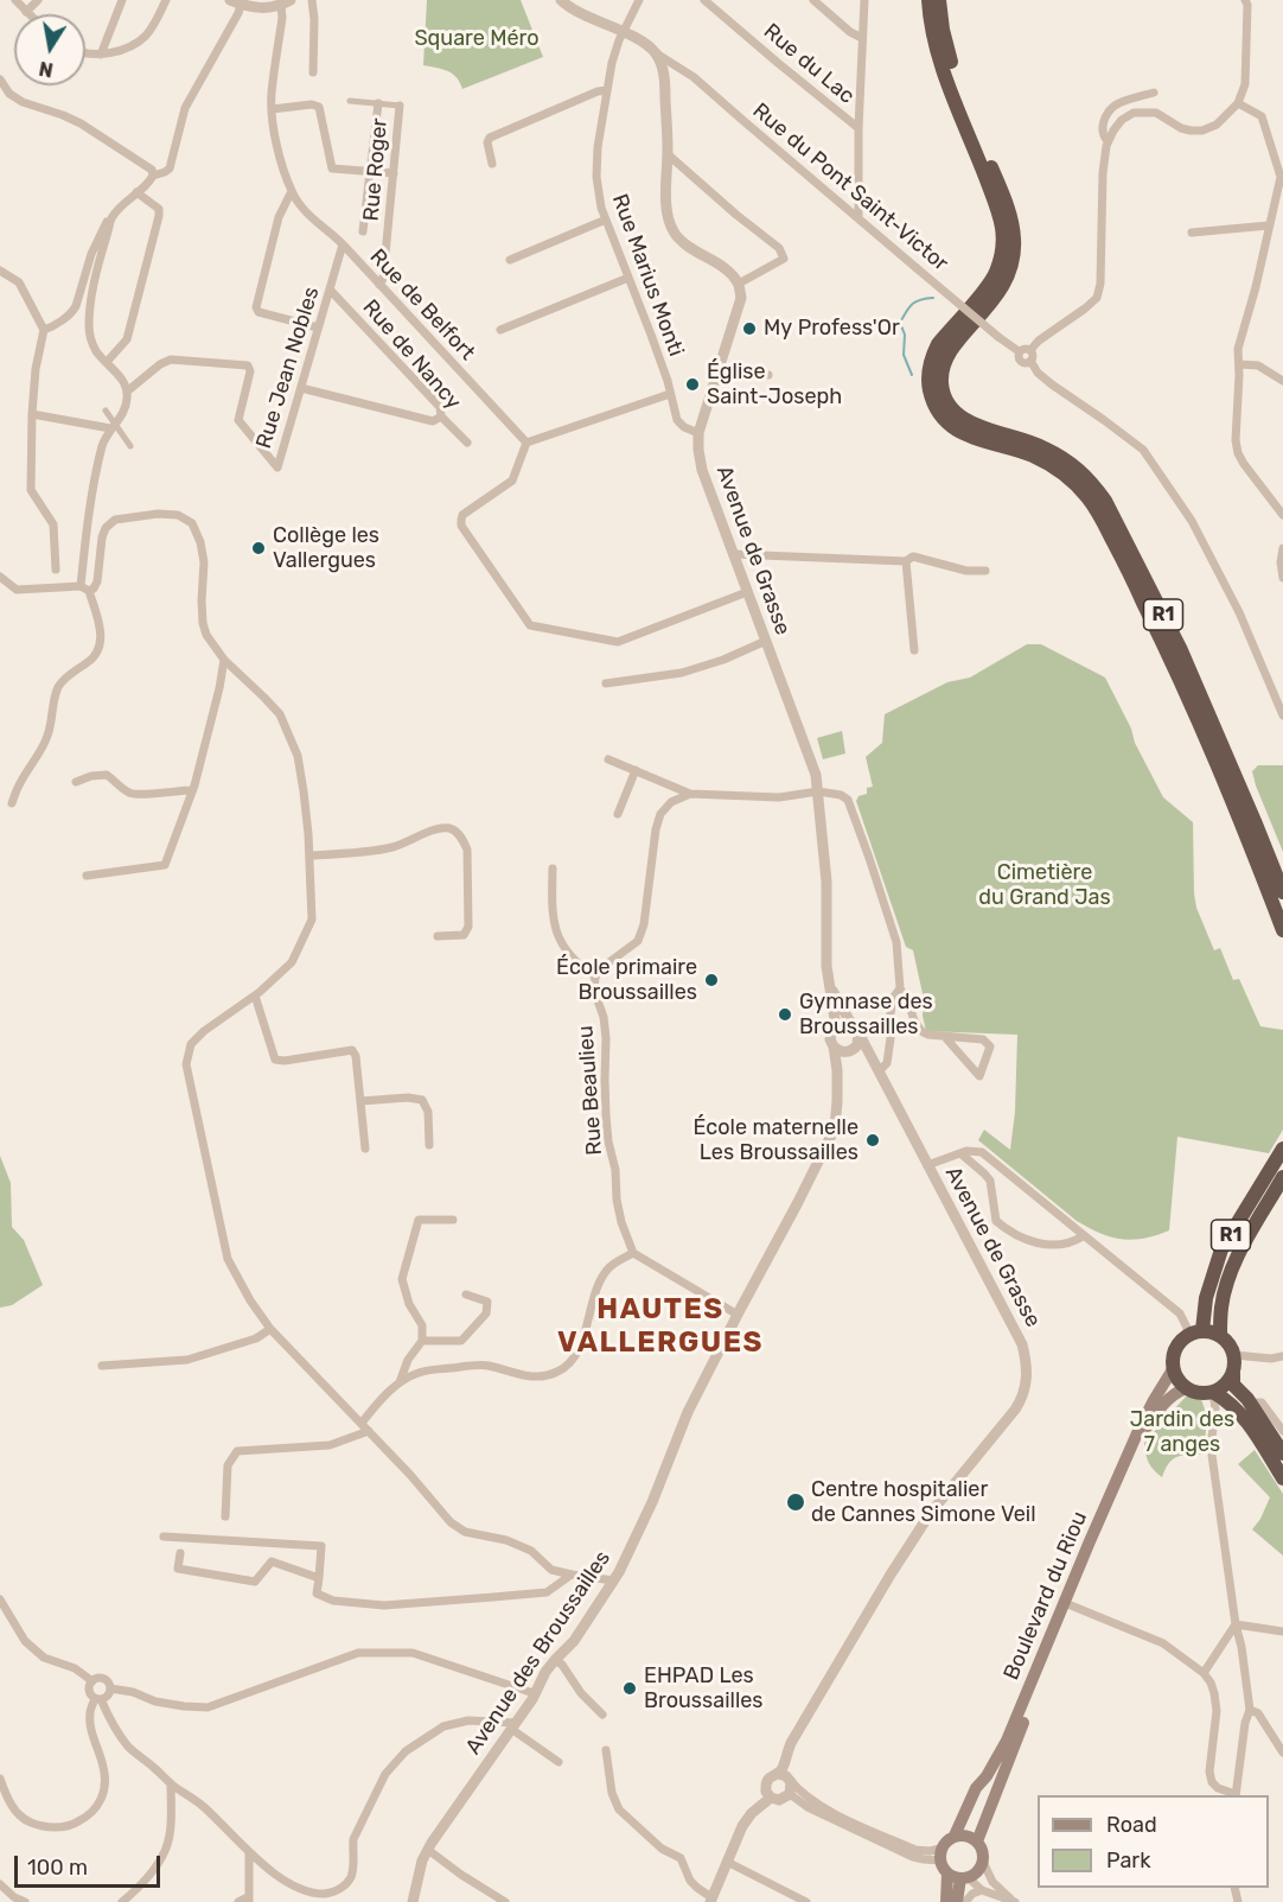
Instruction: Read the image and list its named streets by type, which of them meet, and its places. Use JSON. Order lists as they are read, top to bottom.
{
  "streets": {
    "highway": ["R1"],
    "main road": ["Boulevard du Riou"],
    "street": [
      "Rue du Lac",
      "Rue Roger",
      "Rue du Pont Saint-Victor",
      "Rue Marius Monti",
      "Rue de Belfort",
      "Rue de Nancy",
      "Rue Jean Nobles",
      "Avenue de Grasse",
      "Rue Beaulieu",
      "Avenue des Broussailles"
    ]
  },
  "crossings": [
    ["Rue Roger", "Rue de Belfort"],
    ["Rue Marius Monti", "Avenue de Grasse"],
    ["Rue de Belfort", "Rue Jean Nobles"],
    ["Rue de Nancy", "Rue Jean Nobles"],
    ["Avenue de Grasse", "Avenue des Broussailles"],
    ["R1", "Boulevard du Riou"]
  ],
  "districts": ["HAUTES VALLERGUES"],
  "parks": ["Square Méro", "Cimetière du Grand Jas", "Jardin des 7 anges"],
  "places": [
    "My Profess'Or",
    "Église Saint-Joseph",
    "Collège les Vallergues",
    "École primaire Broussailles",
    "Gymnase des Broussailles",
    "École maternelle Les Broussailles",
    "Centre hospitalier de Cannes Simone Veil",
    "EHPAD Les Broussailles"
  ],
  "legend": ["Road", "Park"],
  "scale_bar": "100 m",
  "north": "bottom"
}
